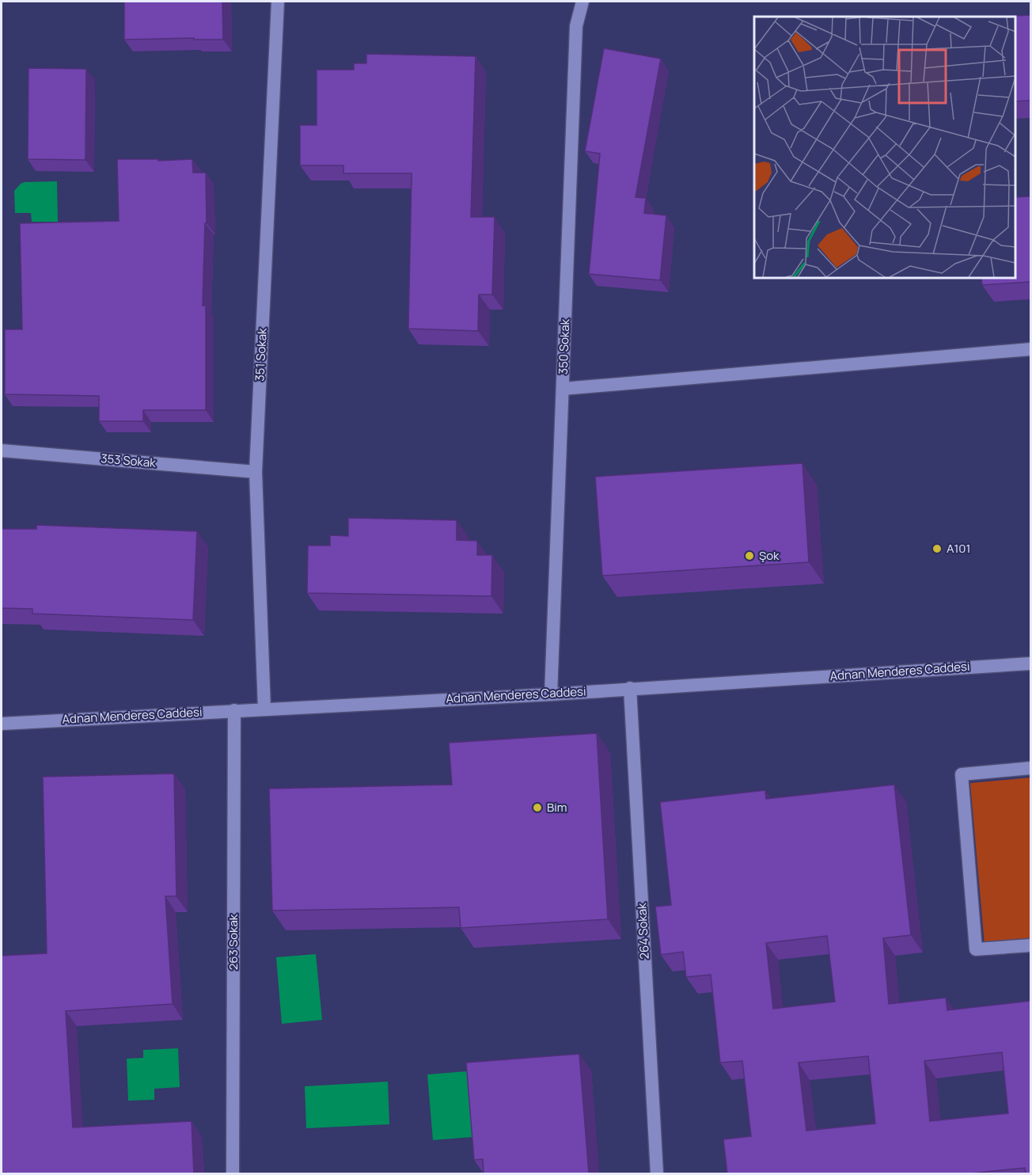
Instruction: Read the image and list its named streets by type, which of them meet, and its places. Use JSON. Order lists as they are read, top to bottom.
{
  "streets": {
    "street": [
      "350 Sokak",
      "351 Sokak",
      "353 Sokak",
      "Adnan Menderes Caddesi",
      "264 Sokak",
      "263 Sokak"
    ]
  },
  "crossings": [
    ["350 Sokak", "Adnan Menderes Caddesi"],
    ["351 Sokak", "353 Sokak"],
    ["351 Sokak", "Adnan Menderes Caddesi"],
    ["Adnan Menderes Caddesi", "264 Sokak"],
    ["Adnan Menderes Caddesi", "263 Sokak"]
  ],
  "places": ["A101", "Şok", "Bim"]
}
